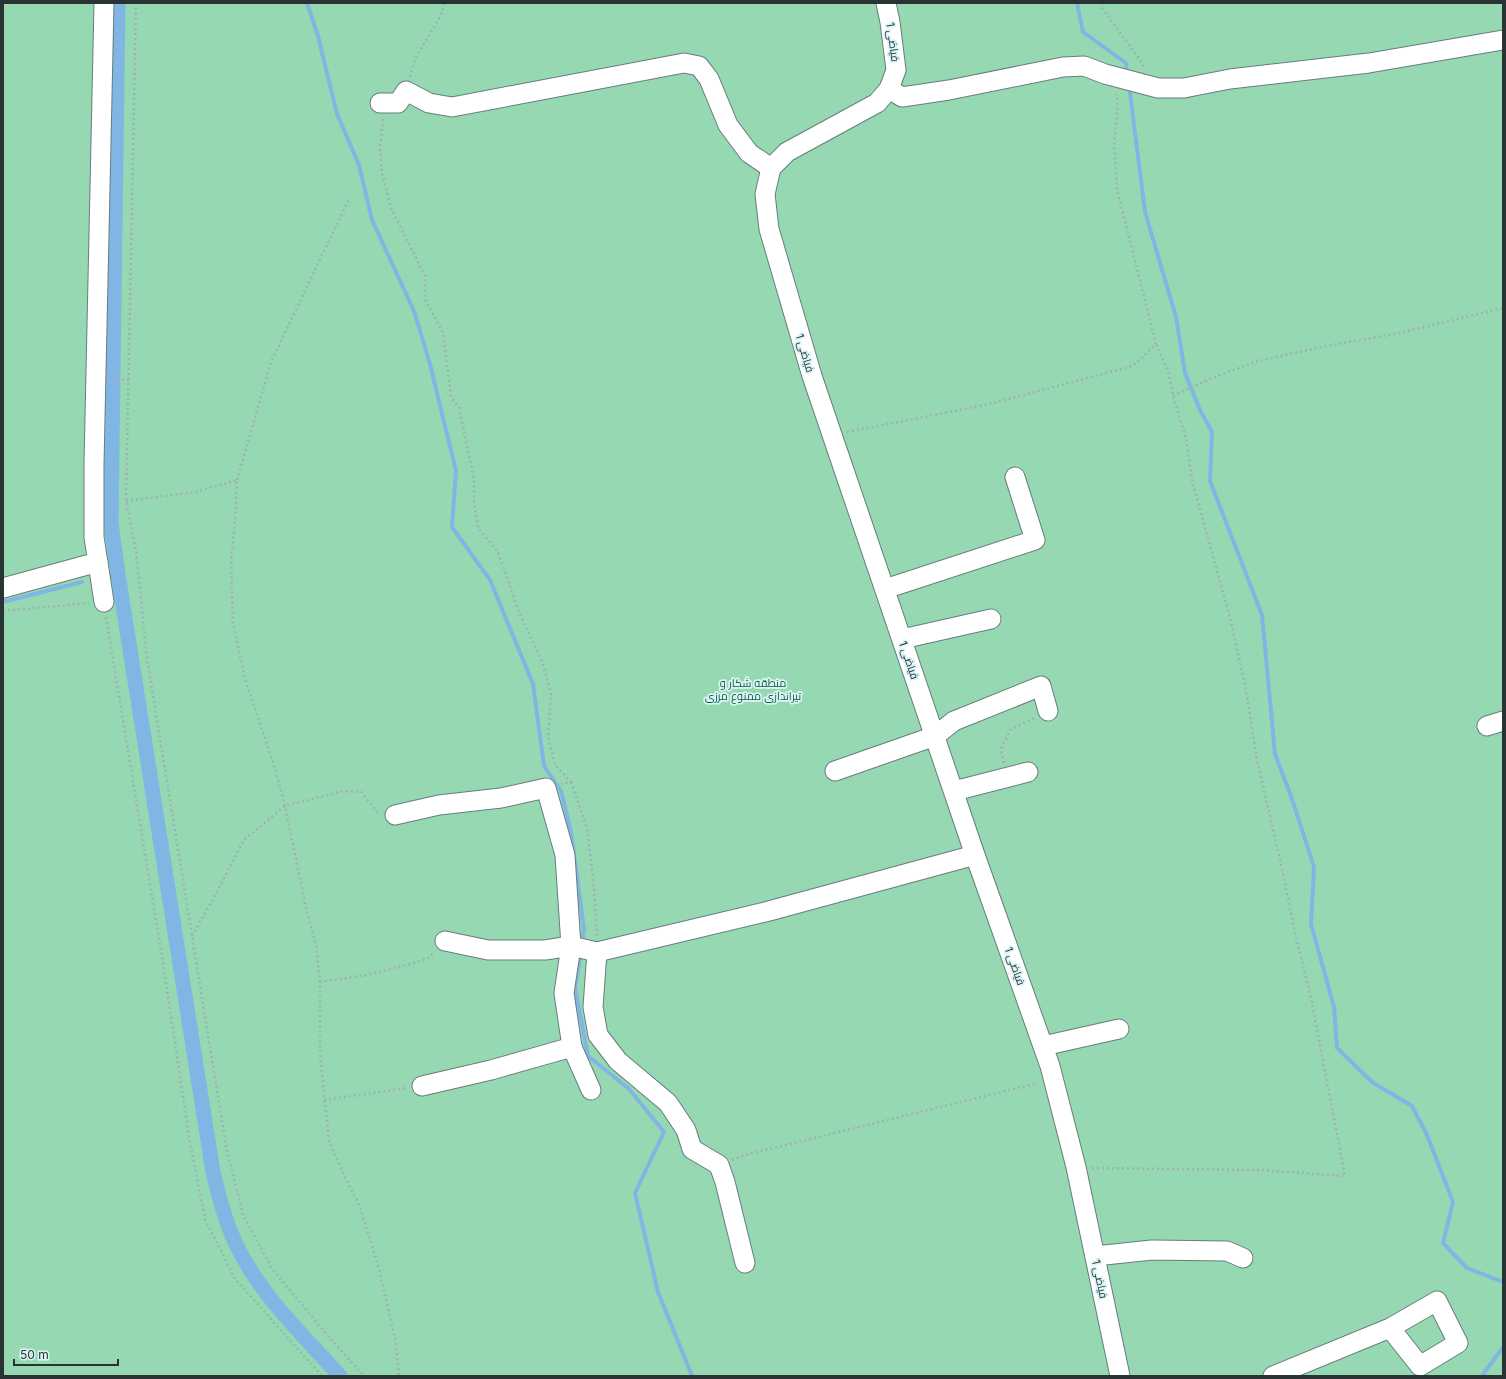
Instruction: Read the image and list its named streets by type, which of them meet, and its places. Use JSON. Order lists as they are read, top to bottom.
{
  "streets": {
    "street": ["فیاضی 1"]
  },
  "parks": ["منطقه شکار و تیراندازی ممنوع مرزی"],
  "scale_bar": "50 m"
}
